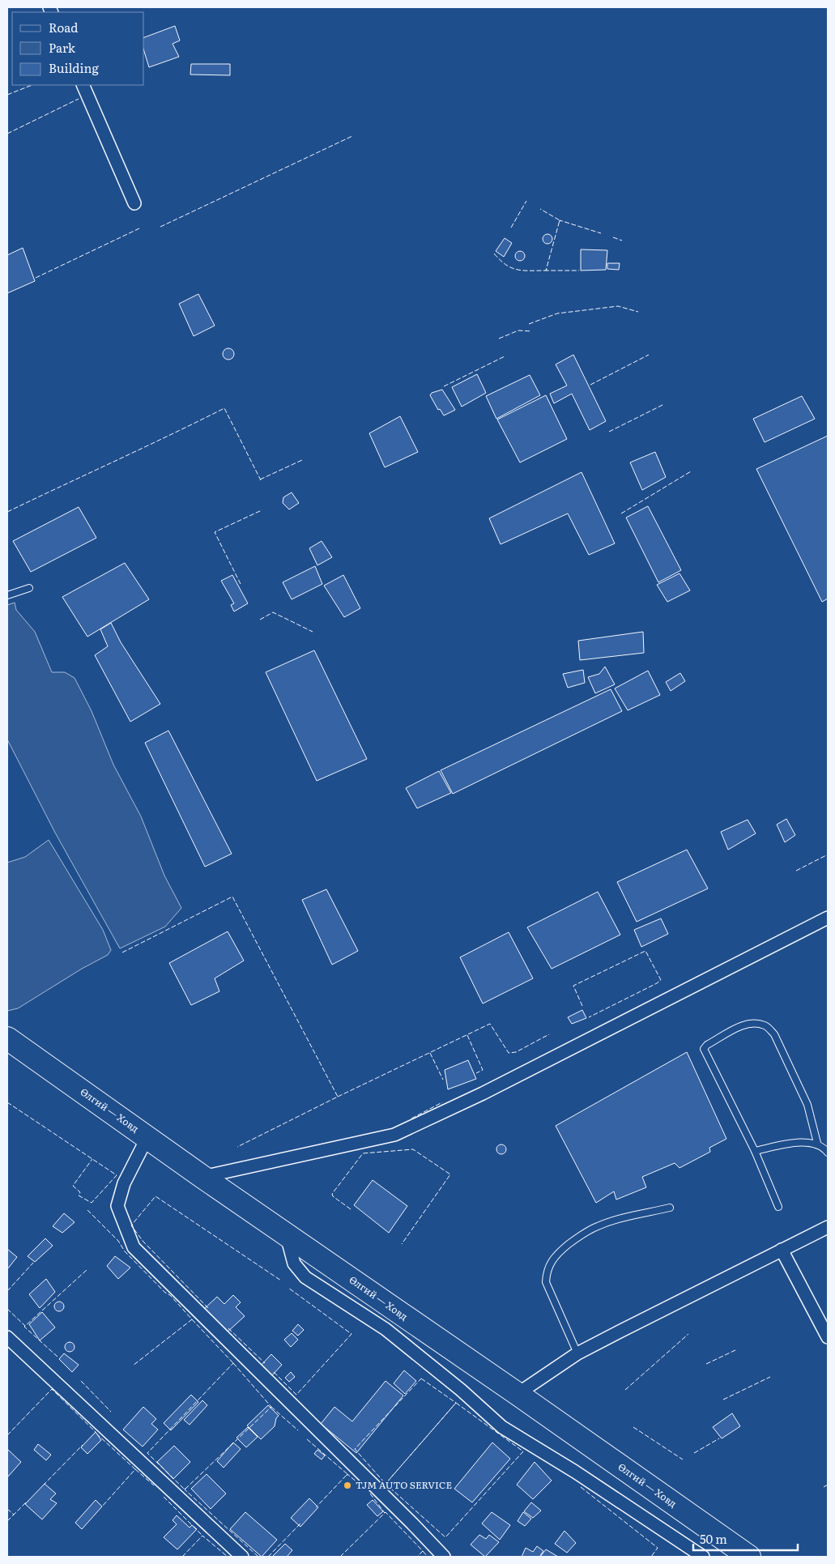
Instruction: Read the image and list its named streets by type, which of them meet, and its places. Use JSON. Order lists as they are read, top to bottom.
{
  "streets": {
    "highway": ["Өлгий — Ховд"]
  },
  "places": ["TJM AUTO SERVICE"],
  "legend": ["Road", "Park", "Building"],
  "scale_bar": "50 m"
}
